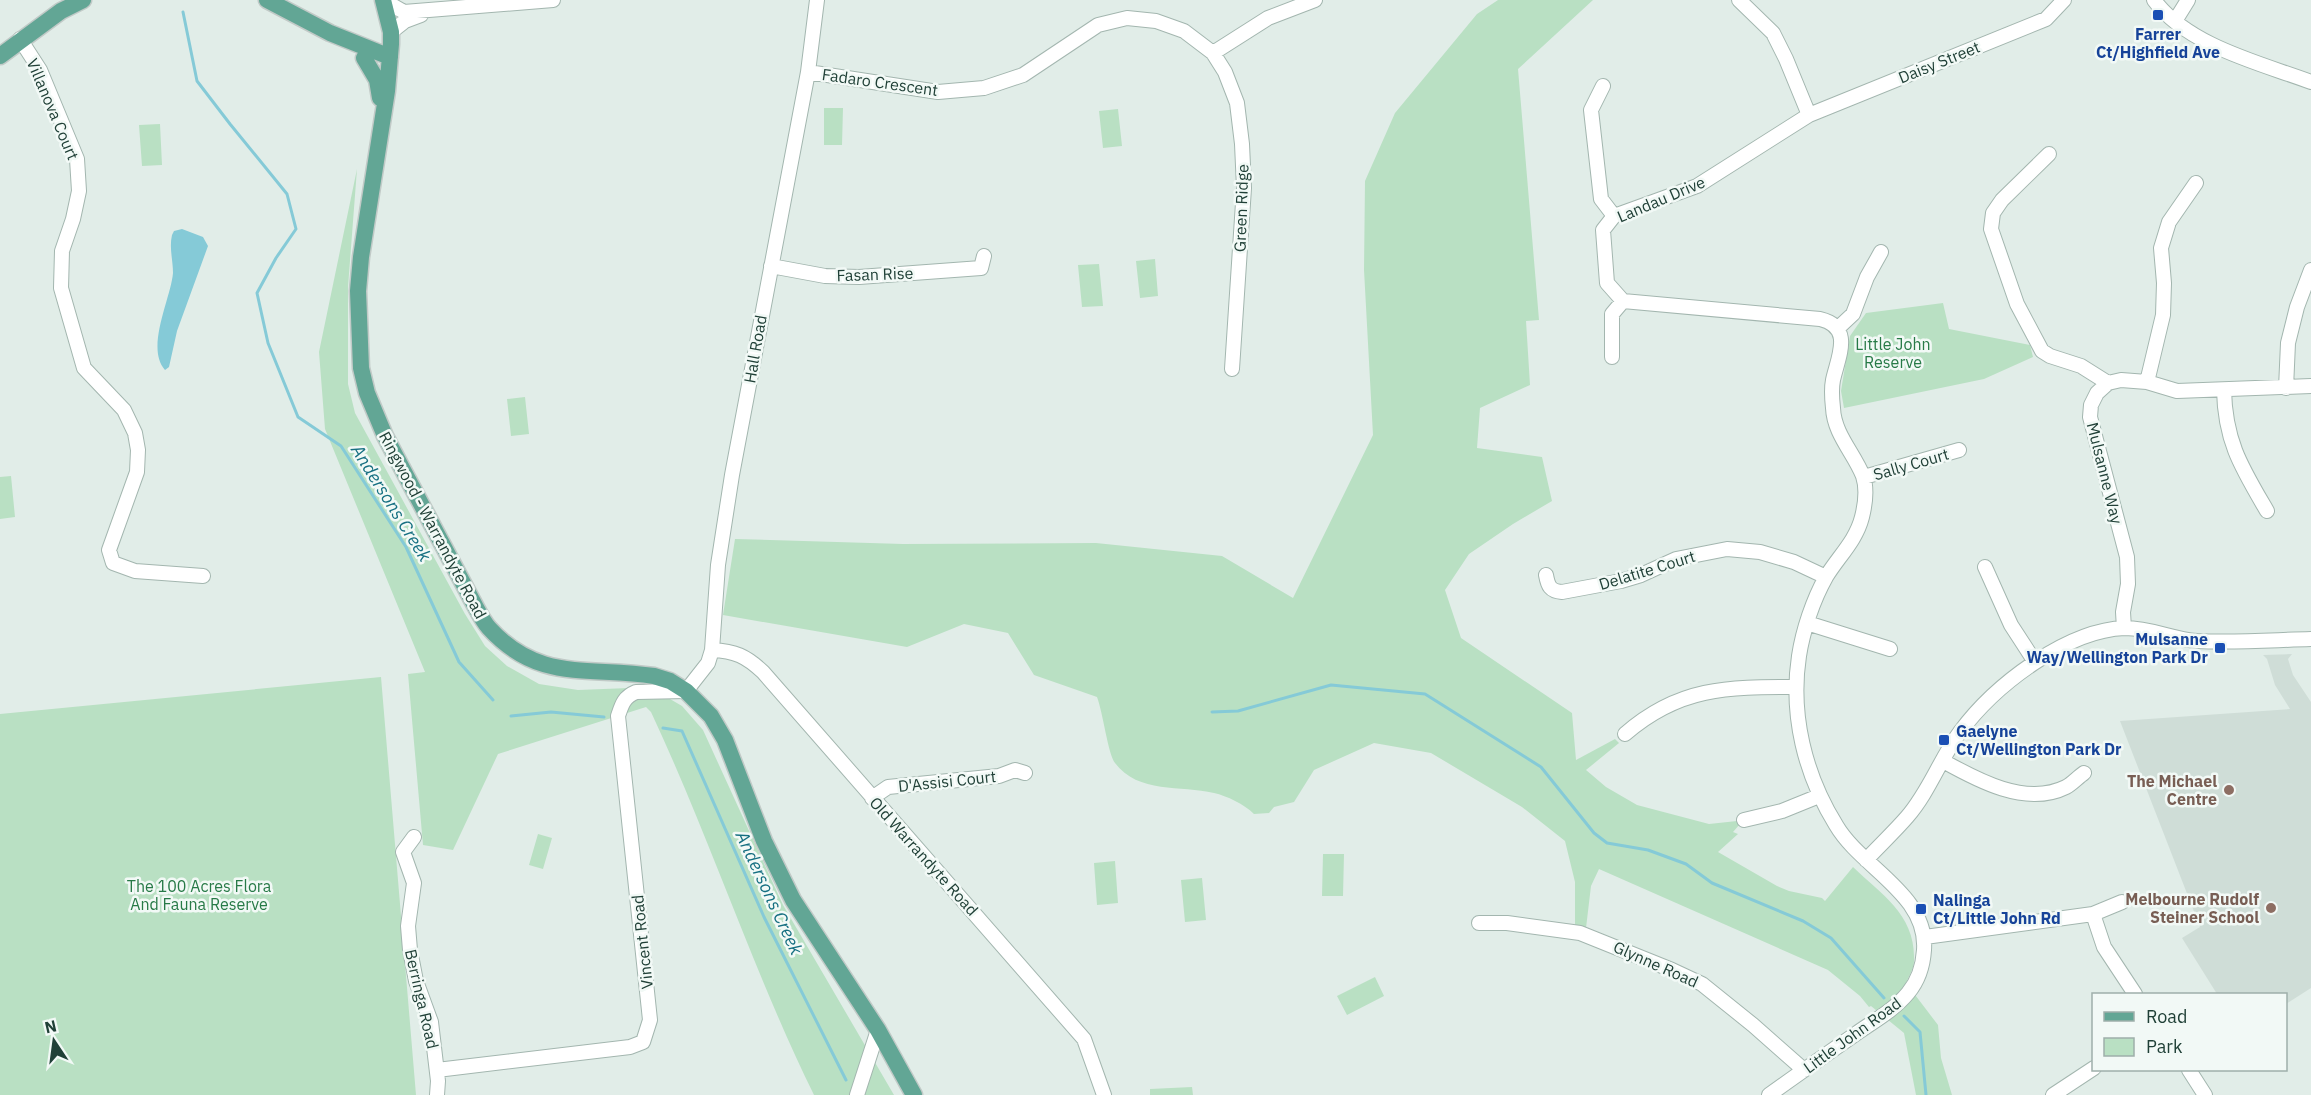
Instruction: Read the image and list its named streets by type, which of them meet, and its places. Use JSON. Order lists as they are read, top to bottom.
{
  "streets": {
    "main road": ["Ringwood - Warrandyte Road"],
    "street": [
      "Daisy Street",
      "Fadaro Crescent",
      "Villanova Court",
      "Landau Drive",
      "Green Ridge",
      "Fasan Rise",
      "Hall Road",
      "Sally Court",
      "Mulsanne Way",
      "Delatite Court",
      "D'Assisi Court",
      "Old Warrandyte Road",
      "Vincent Road",
      "Glynne Road",
      "Berringa Road",
      "Little John Road"
    ]
  },
  "crossings": [
    ["Daisy Street", "Landau Drive"],
    ["Fadaro Crescent", "Green Ridge"],
    ["Fadaro Crescent", "Hall Road"],
    ["Fasan Rise", "Hall Road"],
    ["Hall Road", "Ringwood - Warrandyte Road"],
    ["Hall Road", "Old Warrandyte Road"],
    ["Hall Road", "Vincent Road"],
    ["Ringwood - Warrandyte Road", "Vincent Road"],
    ["D'Assisi Court", "Old Warrandyte Road"],
    ["Vincent Road", "Berringa Road"],
    ["Glynne Road", "Little John Road"]
  ],
  "water": ["Andersons Creek"],
  "parks": ["Little John Reserve", "The 100 Acres Flora And Fauna Reserve"],
  "places": {
    "transit": [
      "Farrer Ct/Highfield Ave",
      "Mulsanne Way/Wellington Park Dr",
      "Gaelyne Ct/Wellington Park Dr",
      "Nalinga Ct/Little John Rd"
    ],
    "other": ["The Michael Centre", "Melbourne Rudolf Steiner School"]
  },
  "legend": ["Road", "Park"],
  "north": "top"
}
